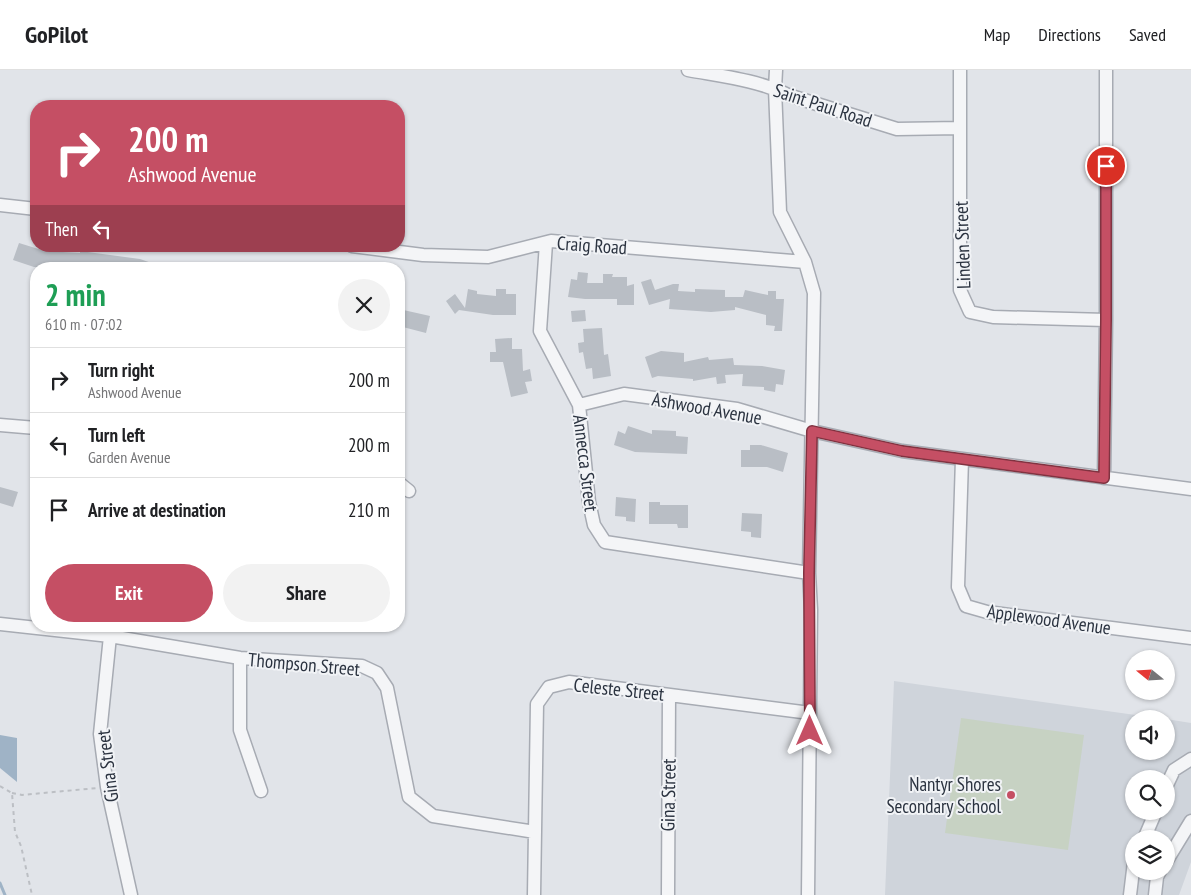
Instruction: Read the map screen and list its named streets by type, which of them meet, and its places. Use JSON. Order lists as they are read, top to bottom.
{
  "streets": {
    "street": [
      "Saint Paul Road",
      "Craig Road",
      "Linden Street",
      "Ashwood Avenue",
      "Annecca Street",
      "Applewood Avenue",
      "Thompson Street",
      "Celeste Street",
      "Gina Street"
    ]
  },
  "crossings": [
    ["Saint Paul Road", "Linden Street"],
    ["Craig Road", "Annecca Street"],
    ["Ashwood Avenue", "Annecca Street"],
    ["Ashwood Avenue", "Applewood Avenue"],
    ["Thompson Street", "Celeste Street"],
    ["Thompson Street", "Gina Street"],
    ["Celeste Street", "Gina Street"]
  ],
  "places": ["Nantyr Shores Secondary School"],
  "north": "left",
  "page": {
    "header": "GoPilot",
    "nav": ["Map", "Directions", "Saved"],
    "turn": ["200 m", "Ashwood Avenue"],
    "then": "Then",
    "heading": ["2 min", "610 m · 07:02"],
    "list": [
      {
        "name": "Turn right",
        "note": "Ashwood Avenue",
        "value": "200 m"
      },
      {
        "name": "Turn left",
        "note": "Garden Avenue",
        "value": "200 m"
      },
      {
        "name": "Arrive at destination",
        "value": "210 m"
      }
    ],
    "buttons": ["Exit", "Share"]
  }
}
